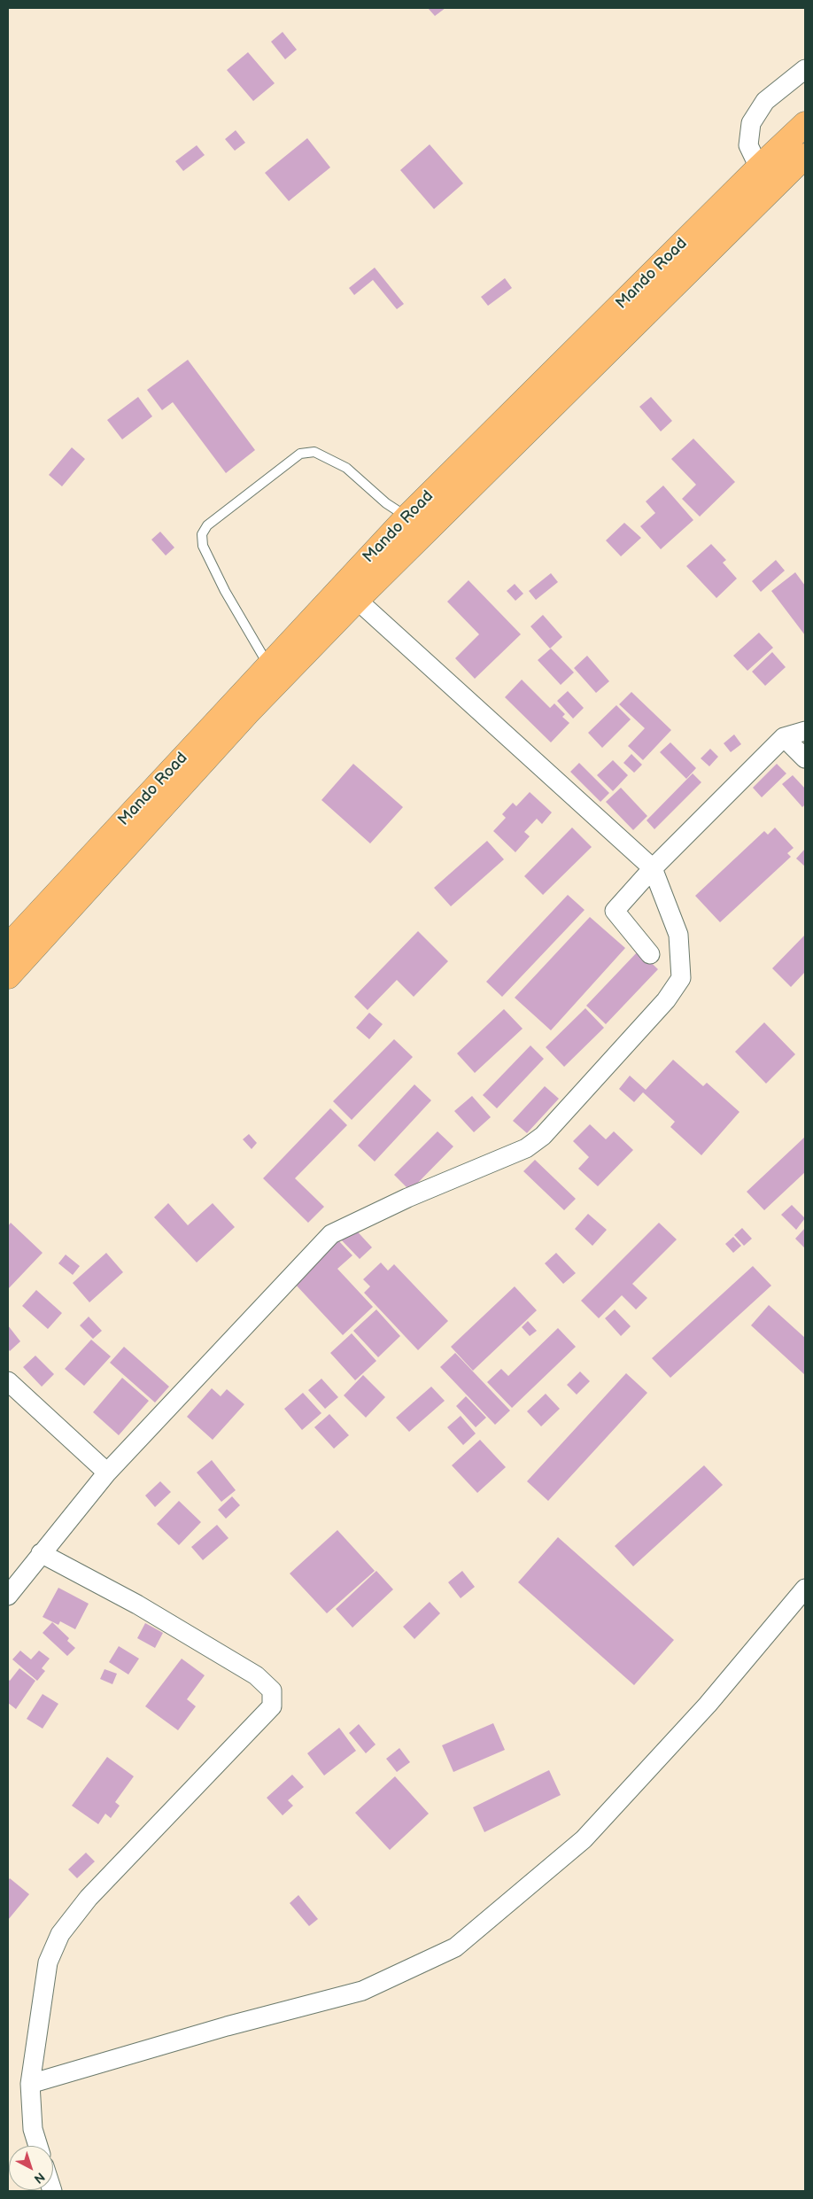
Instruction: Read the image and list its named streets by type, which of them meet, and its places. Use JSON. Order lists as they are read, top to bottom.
{
  "streets": {
    "highway": ["Mando Road"]
  },
  "north": "bottom right"
}
